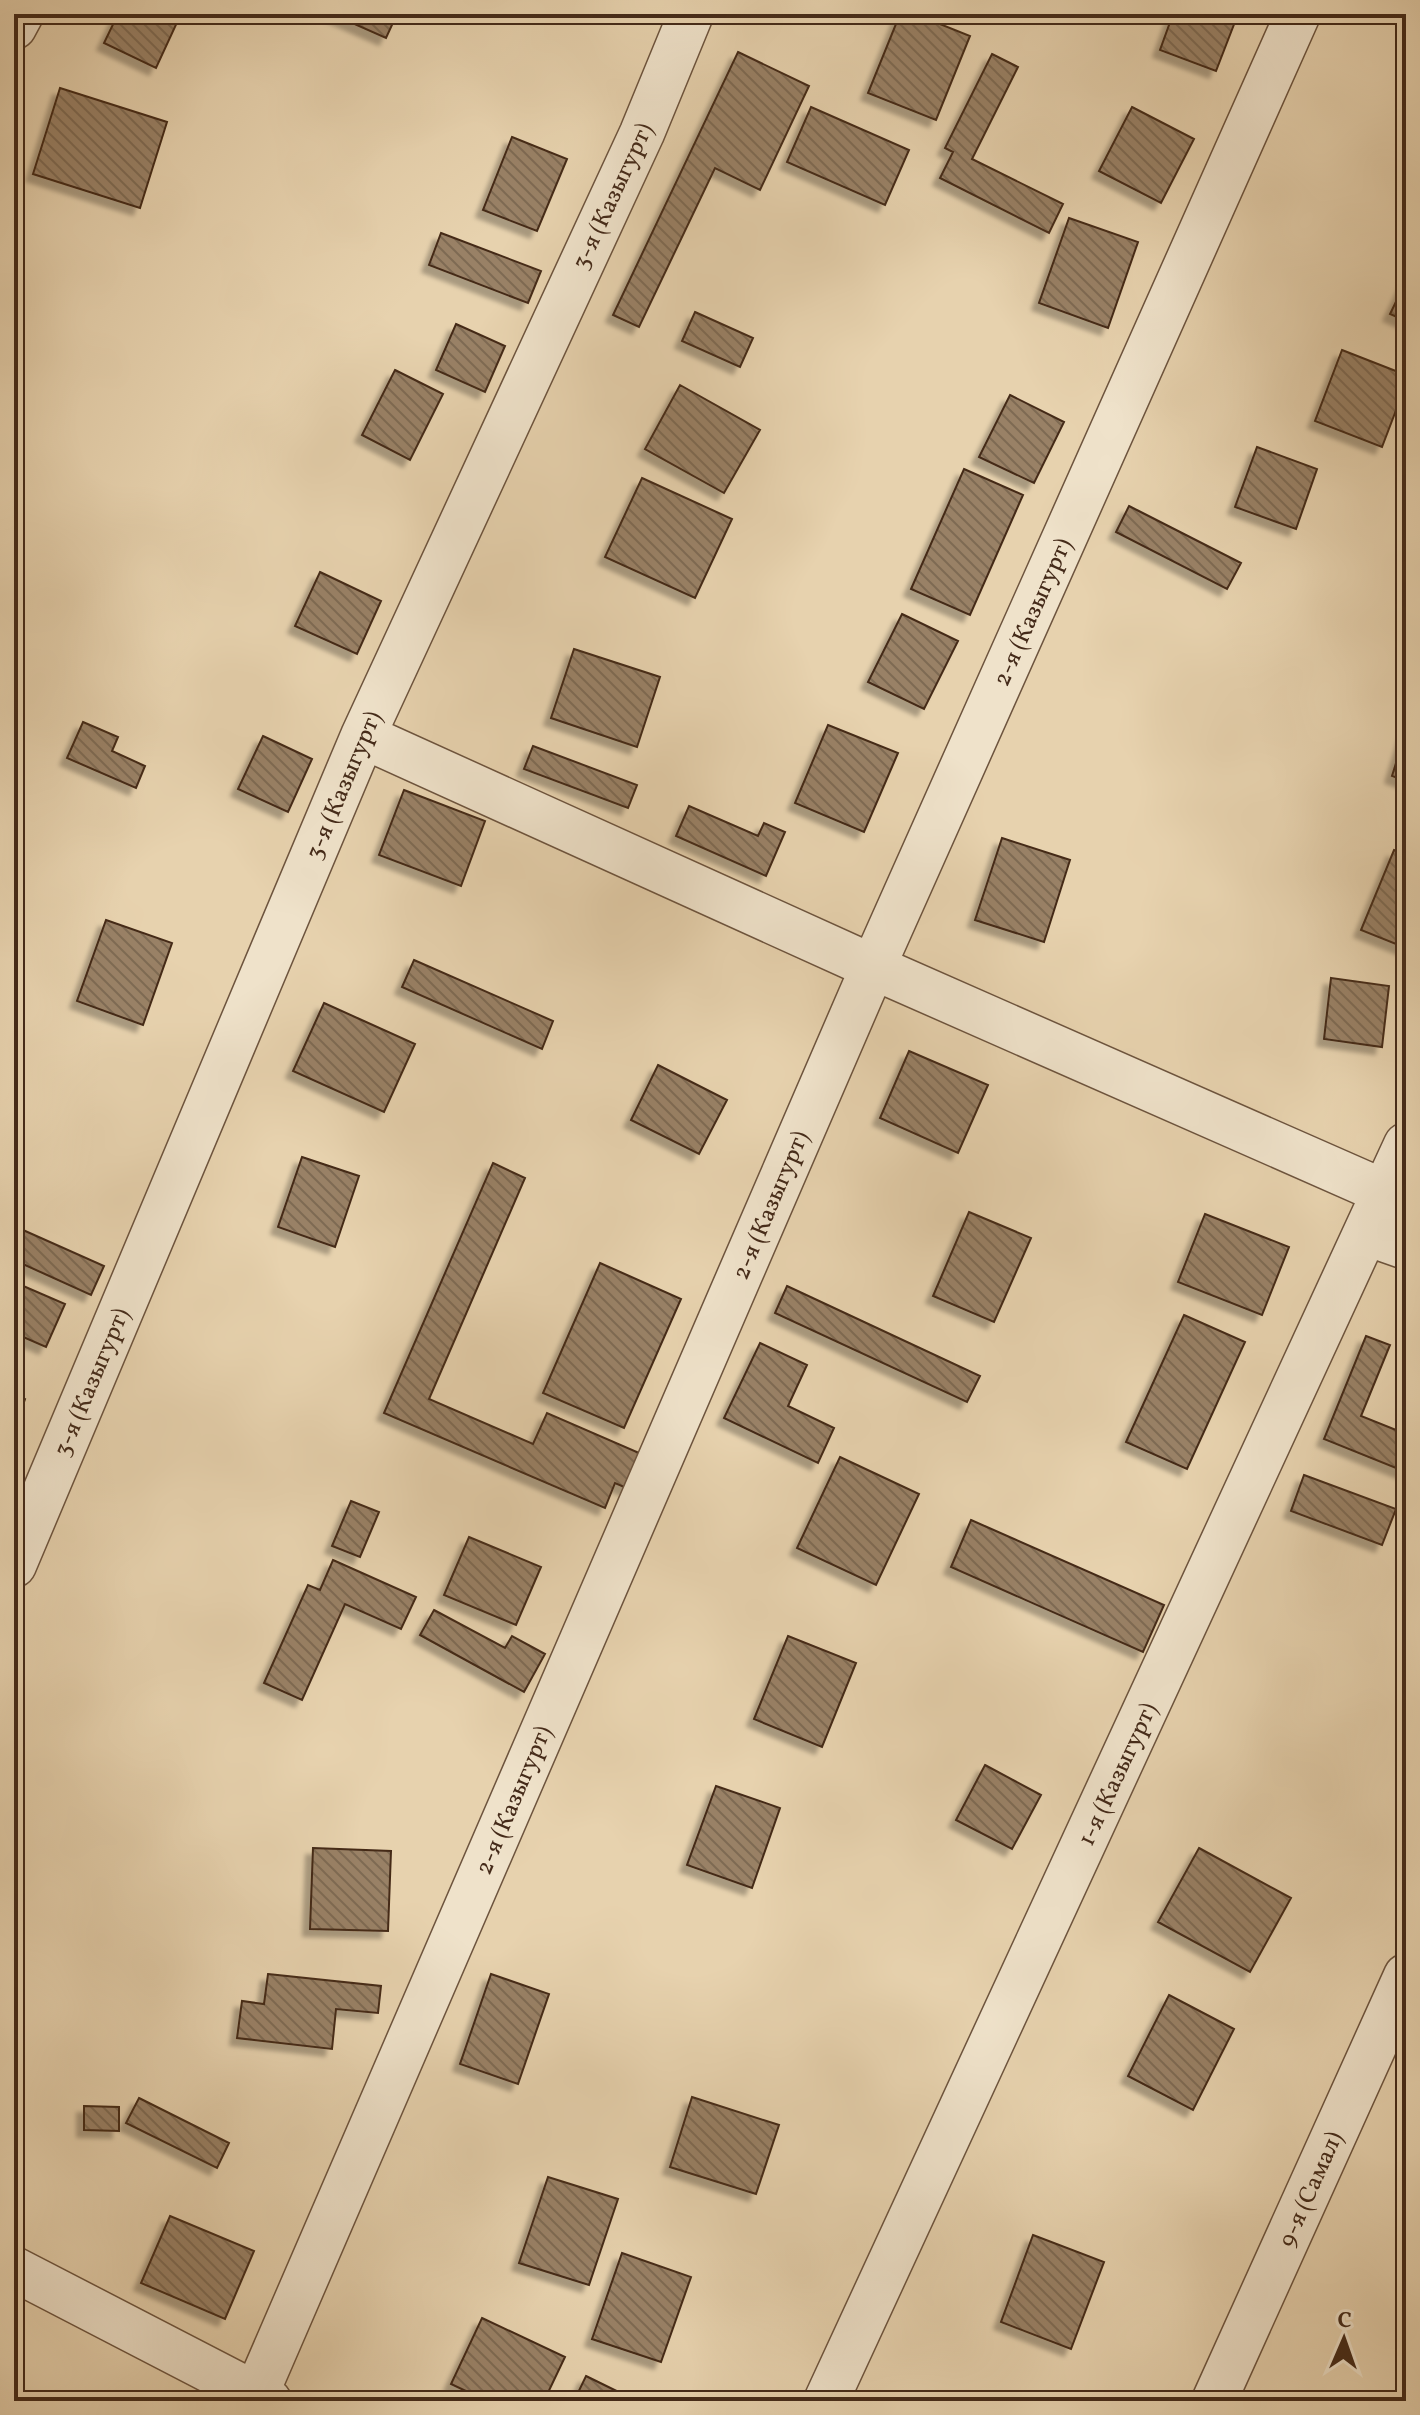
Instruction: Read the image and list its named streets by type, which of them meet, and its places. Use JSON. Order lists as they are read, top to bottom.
{
  "streets": {
    "street": [
      "3-я (Казыгурт)",
      "2-я (Казыгурт)",
      "1-я (Казыгурт)",
      "9-я (Самал)"
    ]
  },
  "north": "top"
}
